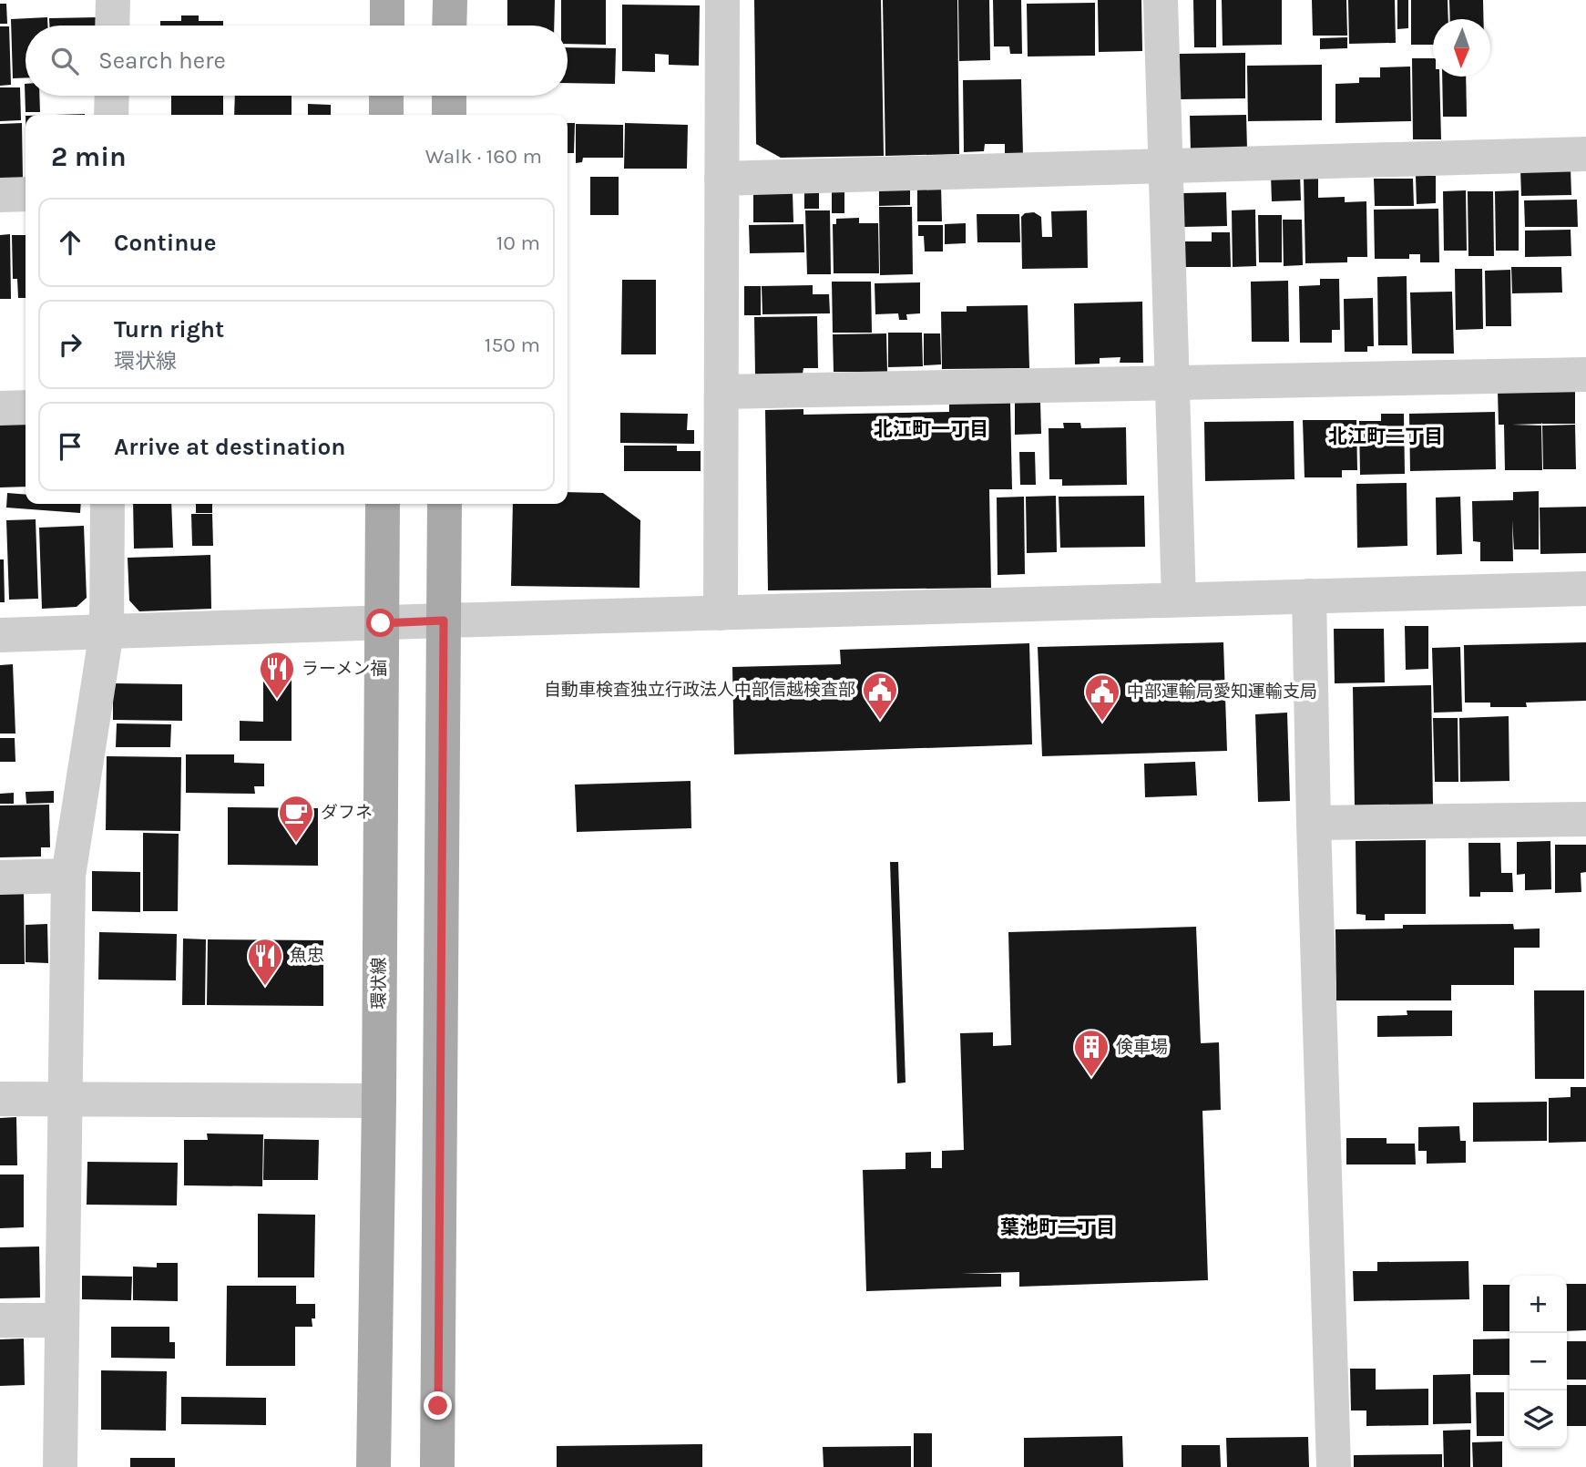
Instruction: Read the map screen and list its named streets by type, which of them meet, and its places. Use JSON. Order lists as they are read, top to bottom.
{
  "streets": {
    "main road": ["環状線"]
  },
  "districts": ["北江町一丁目", "北江町二丁目", "葉池町二丁目"],
  "places": {
    "restaurant": ["ラーメン福", "魚忠"],
    "public building": ["自動車検査独立行政法人中部信越検査部", "中部運輸局愛知運輸支局"],
    "cafe": ["ダフネ"],
    "building": ["倹車場"]
  },
  "north": "bottom",
  "page": {
    "search": "Search here",
    "heading": ["2 min", "Walk · 160 m"],
    "list": [
      ["Continue", "10 m"],
      ["Turn right", "環状線", "150 m"],
      "Arrive at destination"
    ],
    "map_buttons": ["+", "−"]
  }
}
